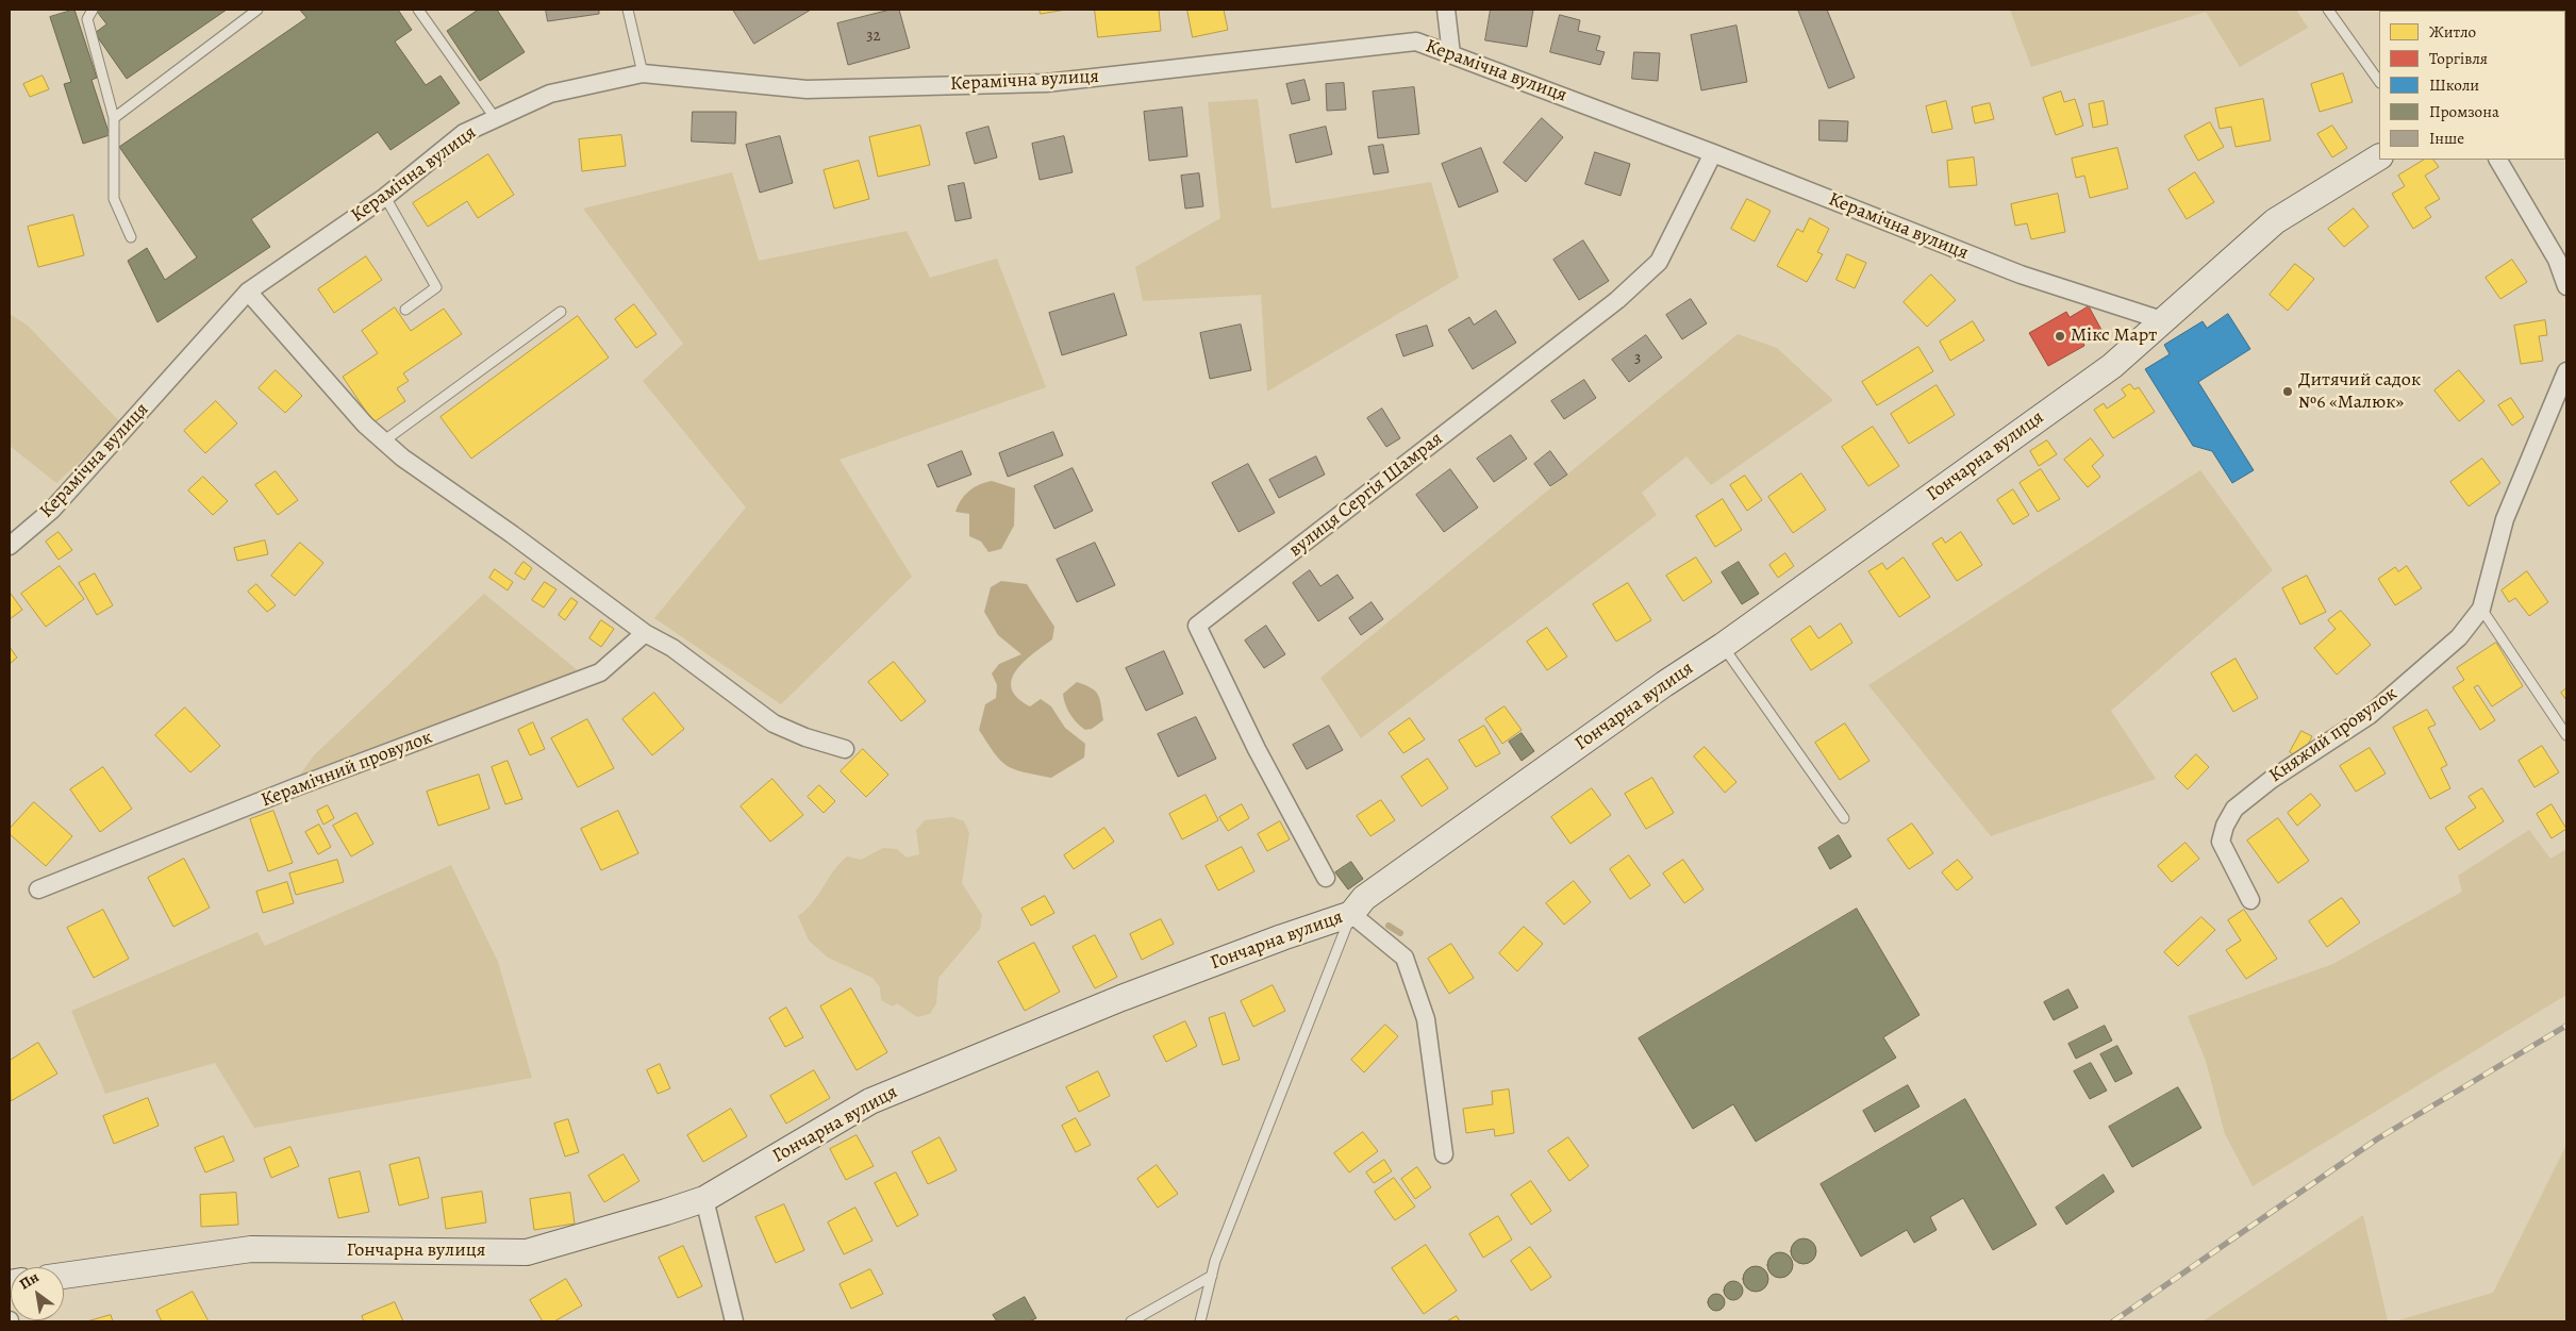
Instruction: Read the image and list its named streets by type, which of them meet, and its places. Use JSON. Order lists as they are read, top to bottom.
{
  "streets": {
    "street": [
      "Керамічна вулиця",
      "Гончарна вулиця",
      "вулиця Сергія Шамрая",
      "Княжий провулок",
      "Керамічний провулок"
    ]
  },
  "crossings": [
    ["Керамічна вулиця", "Гончарна вулиця"],
    ["Керамічна вулиця", "вулиця Сергія Шамрая"]
  ],
  "places": ["Мікс Март", "Дитячий садок №6 «Малюк»"],
  "house_numbers": ["32", "3"],
  "legend": [
    "Житло",
    "Торгівля",
    "Школи",
    "Промзона",
    "Інше"
  ],
  "north": "top left"
}
